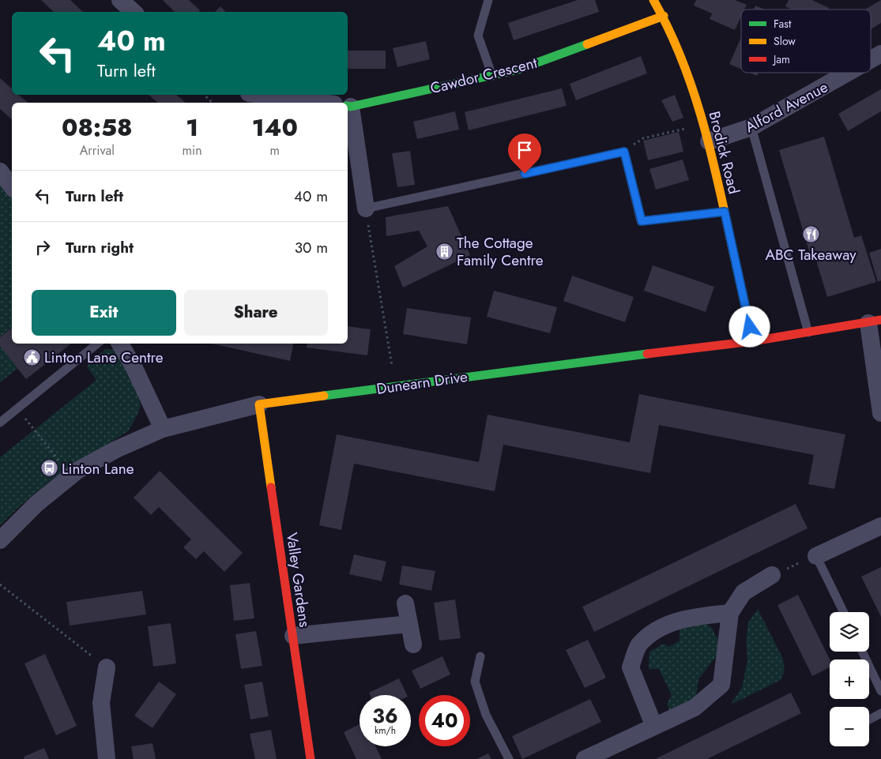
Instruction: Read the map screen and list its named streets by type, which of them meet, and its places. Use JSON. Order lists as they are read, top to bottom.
{
  "streets": {
    "street": [
      "Cawdor Crescent",
      "Alford Avenue",
      "Brodick Road",
      "Dunearn Drive",
      "Valley Gardens"
    ]
  },
  "crossings": [
    ["Cawdor Crescent", "Brodick Road"],
    ["Alford Avenue", "Brodick Road"],
    ["Brodick Road", "Dunearn Drive"],
    ["Dunearn Drive", "Valley Gardens"]
  ],
  "places": {
    "restaurant": ["ABC Takeaway"],
    "building": ["The Cottage Family Centre"],
    "public building": ["Linton Lane Centre"],
    "bus stop": ["Linton Lane"]
  },
  "legend": ["Fast", "Slow", "Jam"],
  "page": {
    "turn": ["40 m", "Turn left"],
    "eta": [
      "08:58",
      "Arrival",
      "1",
      "min",
      "140",
      "m"
    ],
    "list": [
      {
        "name": "Turn left",
        "value": "40 m"
      },
      {
        "name": "Turn right",
        "value": "30 m"
      }
    ],
    "buttons": ["Exit", "Share"],
    "map_buttons": ["+", "−"],
    "speed": "36 km/h",
    "limit": "40"
  }
}
